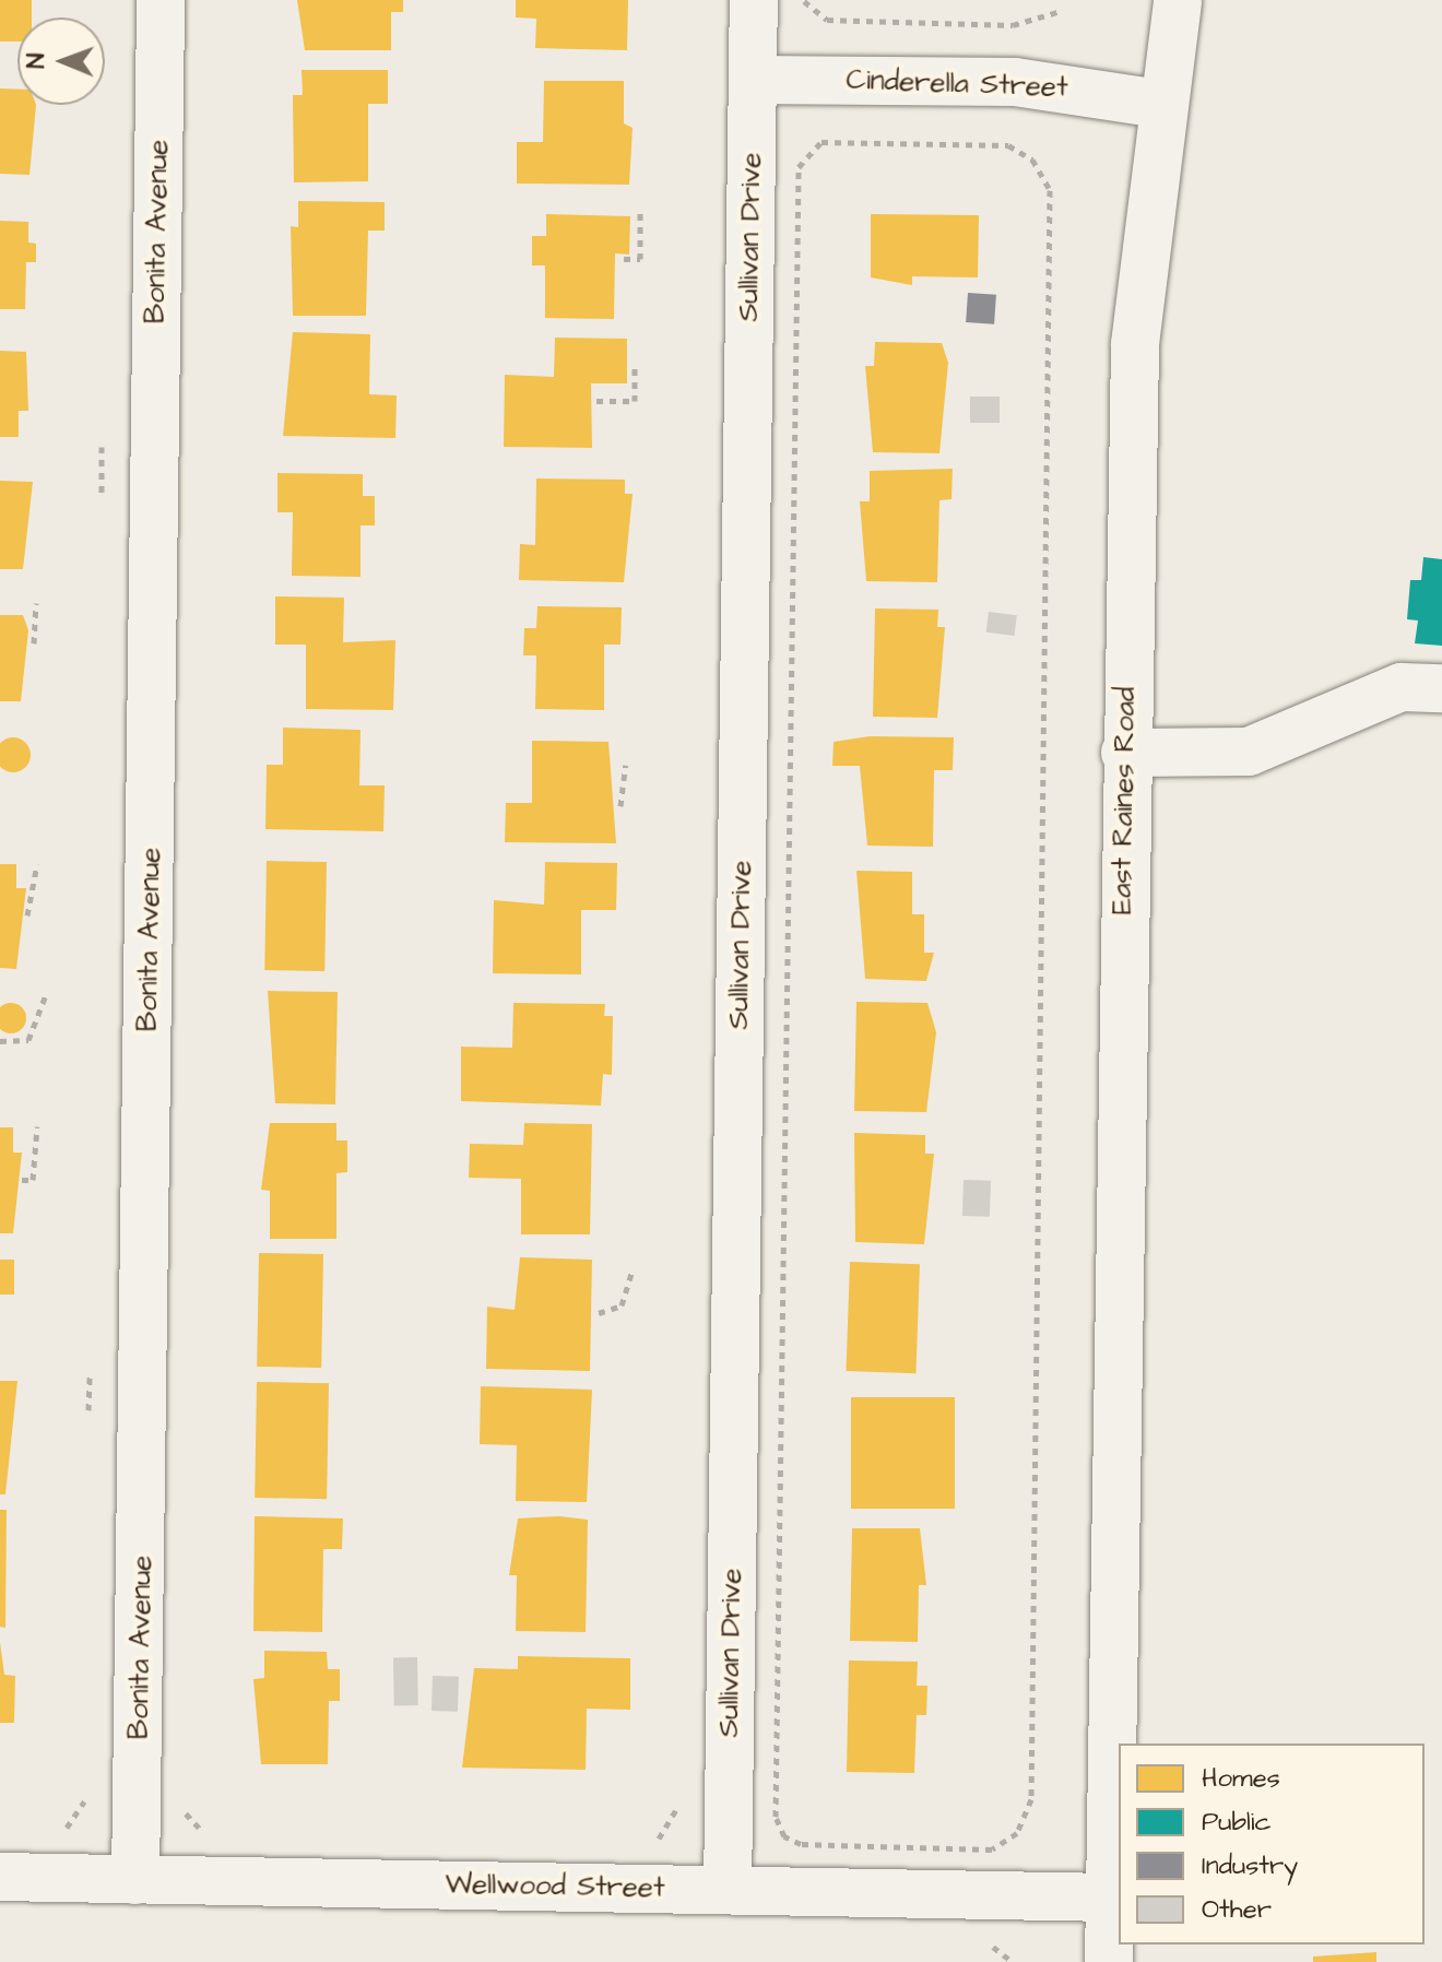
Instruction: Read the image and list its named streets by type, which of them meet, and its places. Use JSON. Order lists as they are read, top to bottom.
{
  "streets": {
    "street": [
      "Cinderella Street",
      "Bonita Avenue",
      "Sullivan Drive",
      "East Raines Road",
      "Wellwood Street"
    ]
  },
  "crossings": [
    ["Cinderella Street", "Sullivan Drive"],
    ["Cinderella Street", "East Raines Road"],
    ["Bonita Avenue", "Wellwood Street"],
    ["Sullivan Drive", "Wellwood Street"],
    ["East Raines Road", "Wellwood Street"]
  ],
  "legend": [
    "Homes",
    "Public",
    "Industry",
    "Other"
  ],
  "north": "left"
}
